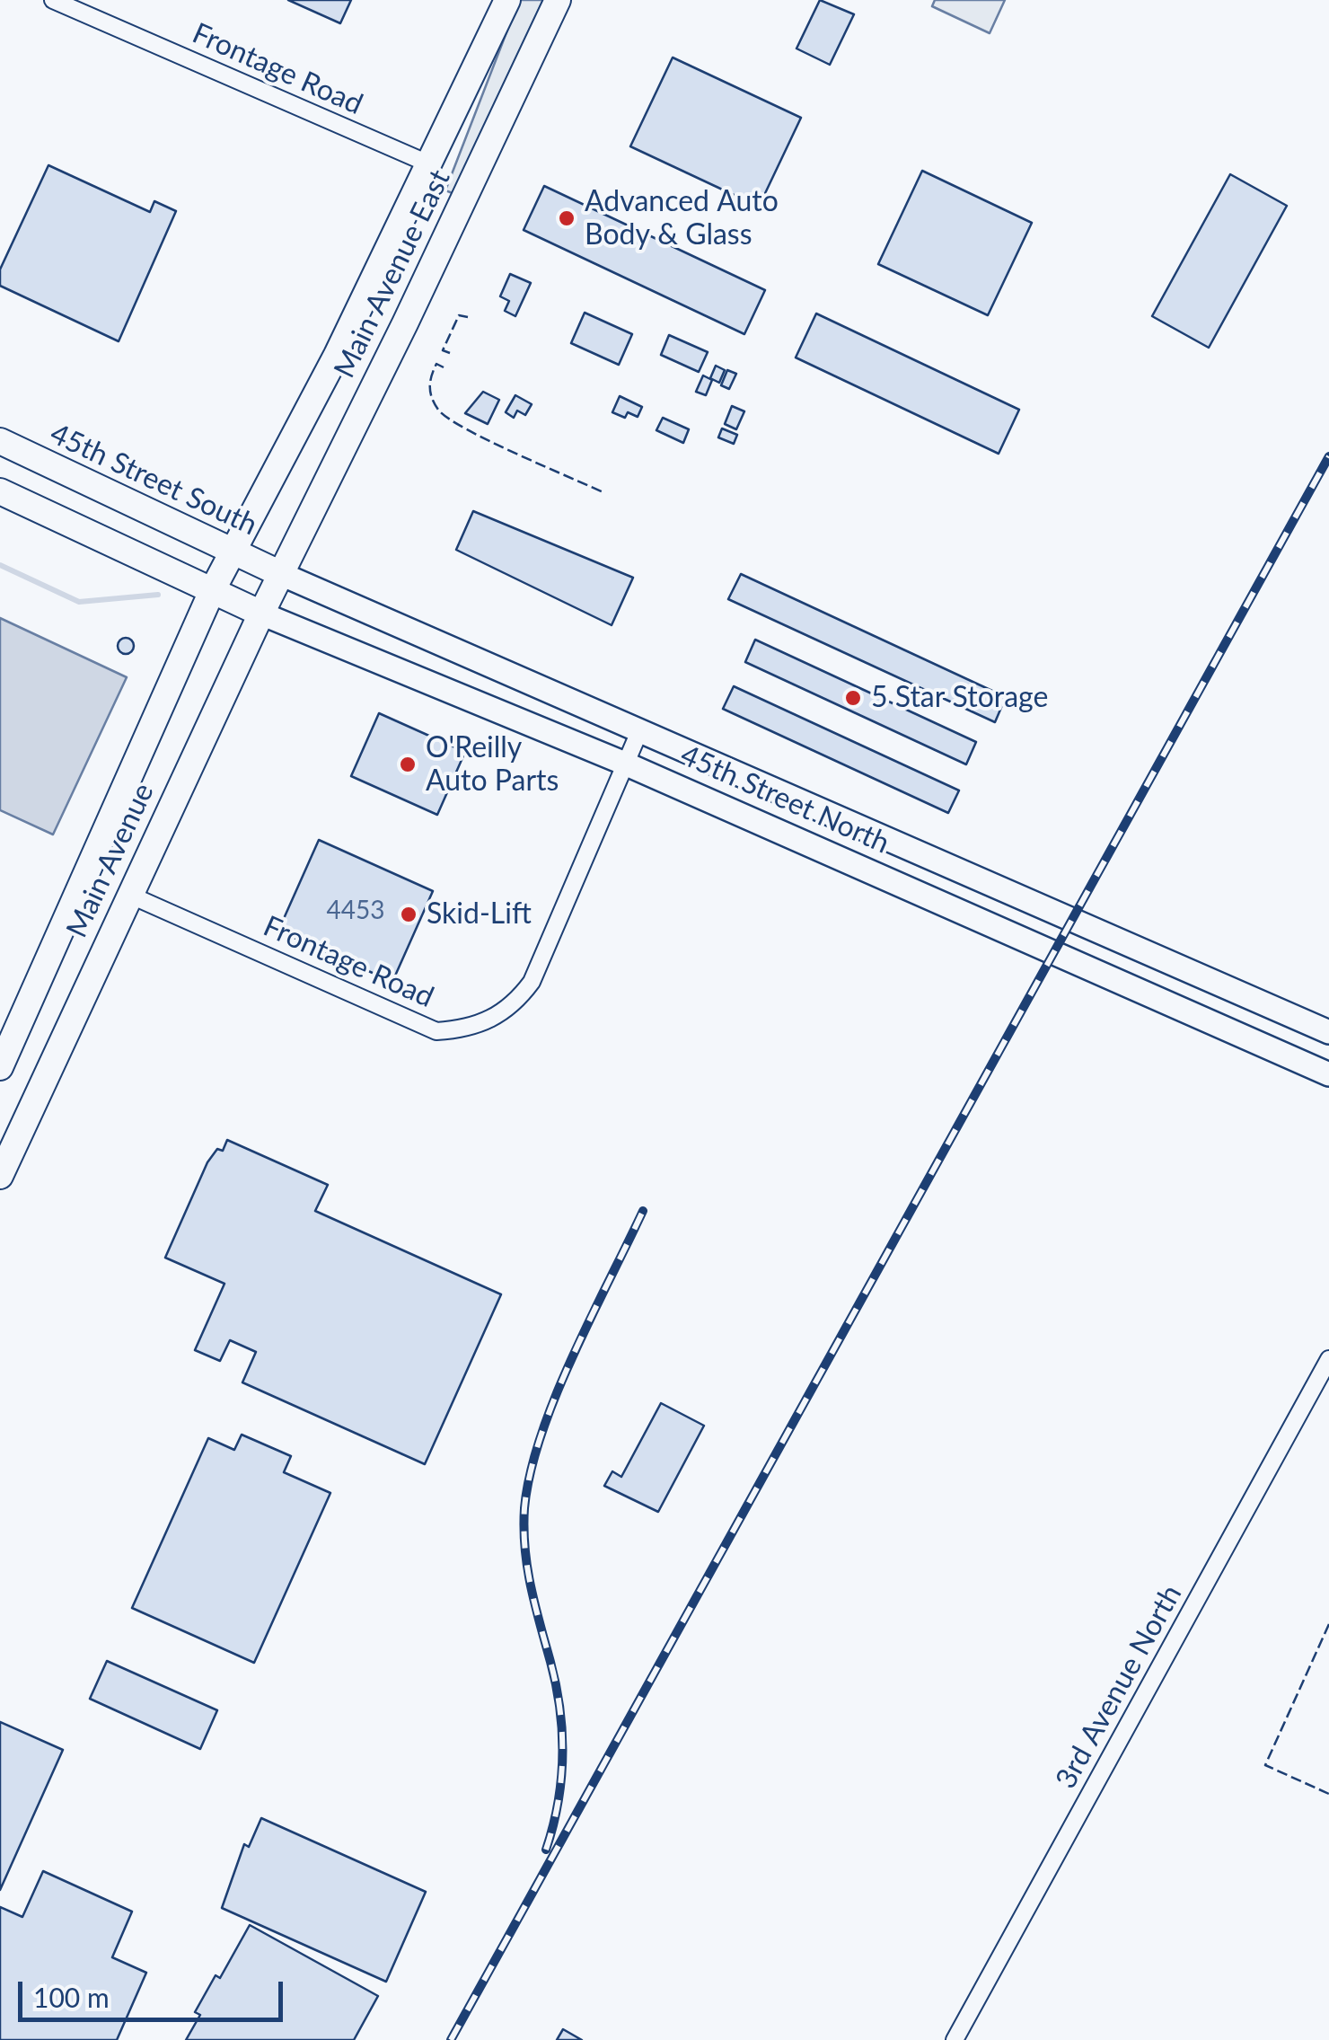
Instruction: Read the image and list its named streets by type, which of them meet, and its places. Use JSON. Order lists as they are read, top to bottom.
{
  "streets": {
    "main road": [
      "Main Avenue East",
      "45th Street South",
      "45th Street North",
      "Main Avenue"
    ],
    "street": ["Frontage Road", "3rd Avenue North"]
  },
  "crossings": [
    ["Frontage Road", "Main Avenue East"],
    ["Frontage Road", "45th Street North"],
    ["Frontage Road", "Main Avenue"],
    ["Main Avenue East", "45th Street South"],
    ["Main Avenue East", "45th Street North"],
    ["Main Avenue East", "Main Avenue"],
    ["45th Street South", "45th Street North"],
    ["45th Street South", "Main Avenue"],
    ["45th Street North", "Main Avenue"]
  ],
  "places": [
    "Advanced Auto Body & Glass",
    "5 Star Storage",
    "O'Reilly Auto Parts",
    "Skid-Lift"
  ],
  "house_numbers": ["4453"],
  "scale_bar": "100 m"
}
